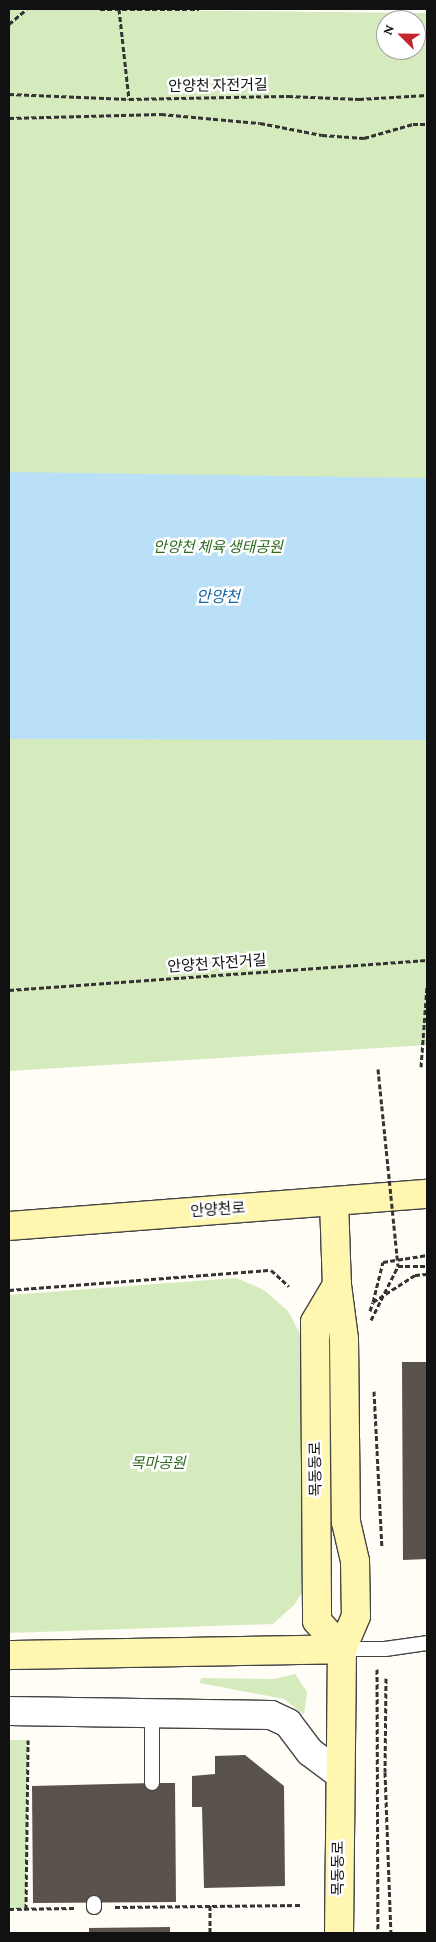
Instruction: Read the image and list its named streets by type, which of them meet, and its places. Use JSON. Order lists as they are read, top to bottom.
{
  "streets": {
    "main road": ["안양천로", "목동동로"],
    "path": ["안양천 자전거길"]
  },
  "crossings": [
    ["안양천로", "목동동로"]
  ],
  "water": ["안양천"],
  "parks": ["안양천 체육 생태공원", "목마공원"],
  "north": "top left"
}
